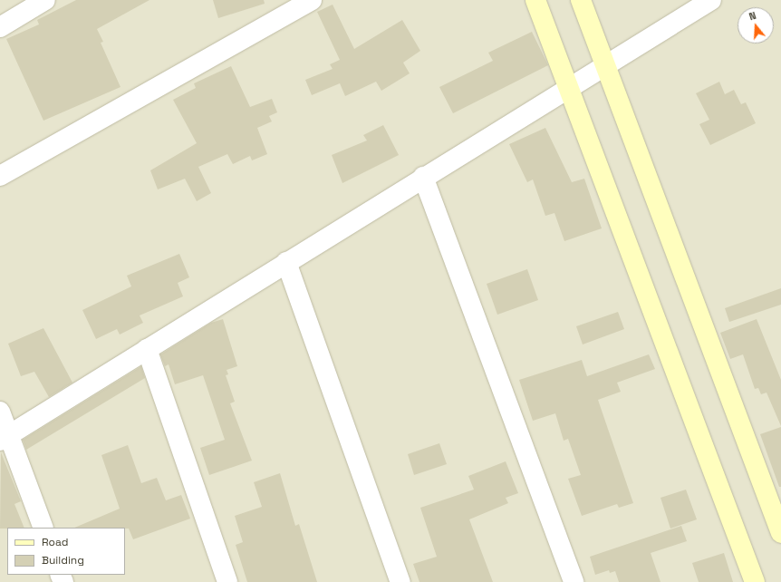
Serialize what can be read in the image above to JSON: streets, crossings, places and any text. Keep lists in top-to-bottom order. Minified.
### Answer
{"legend":["Road","Building"],"north":"top"}
